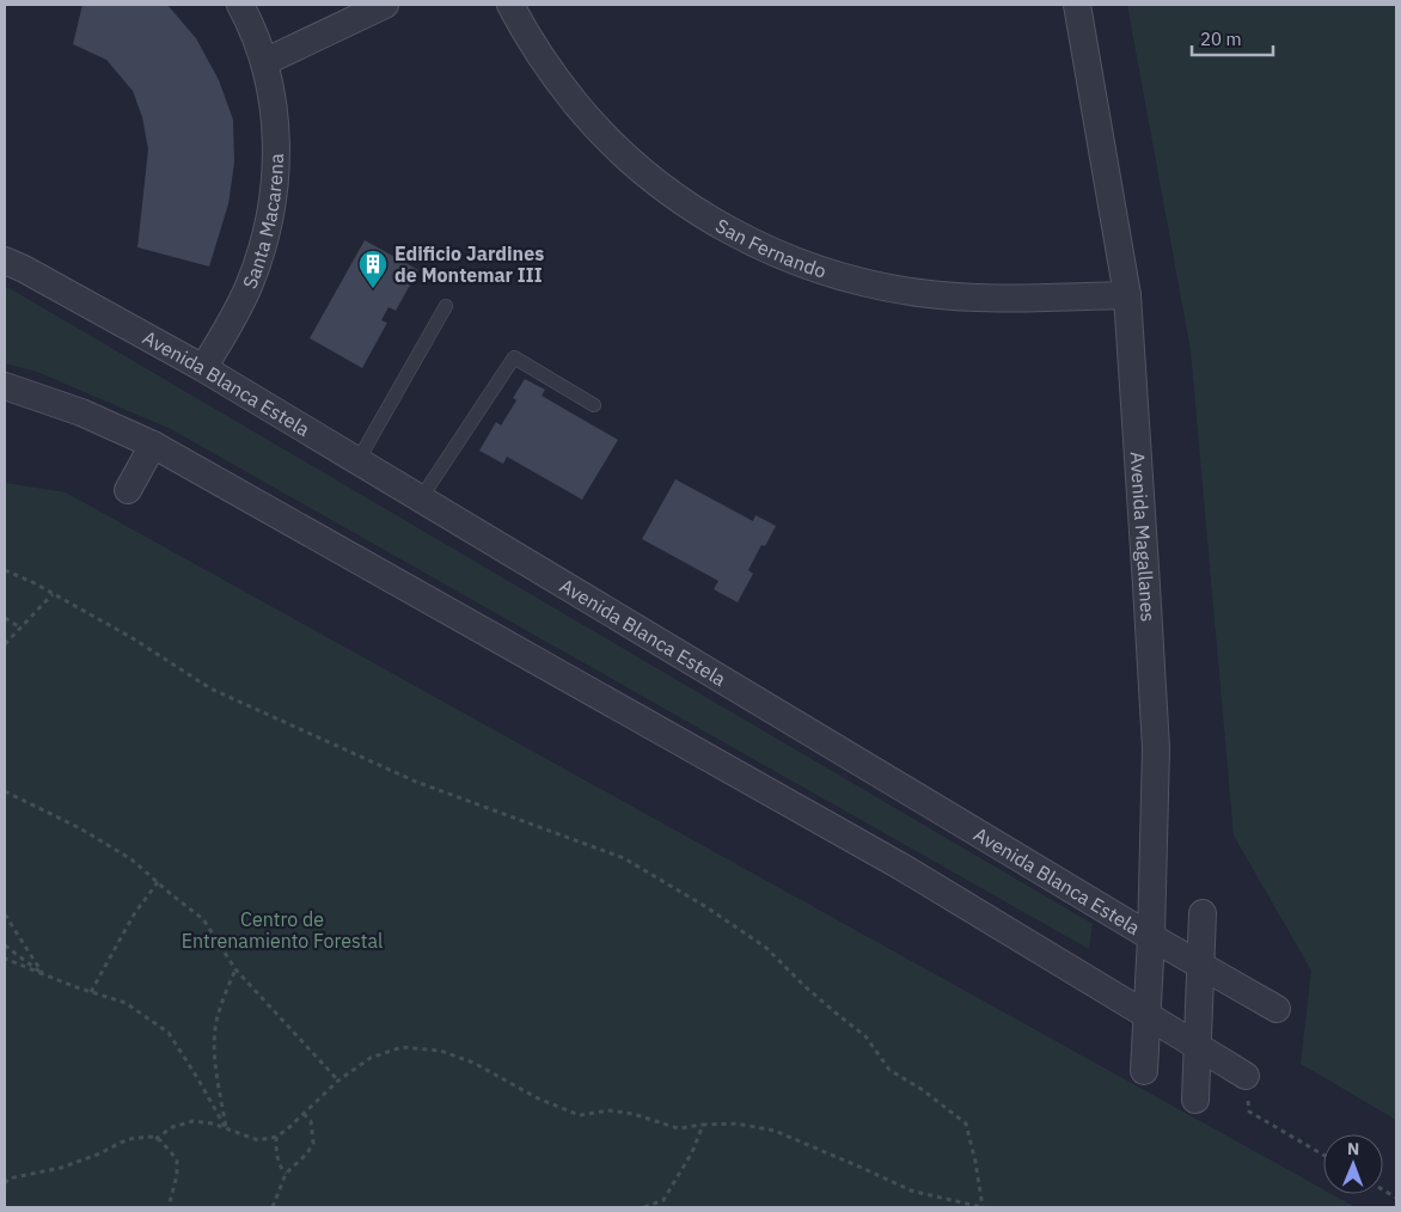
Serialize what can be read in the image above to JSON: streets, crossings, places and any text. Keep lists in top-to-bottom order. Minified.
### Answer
{"streets":{"street":["Santa Macarena","San Fernando","Avenida Blanca Estela","Avenida Magallanes"]},"crossings":[["Santa Macarena","Avenida Blanca Estela"],["San Fernando","Avenida Magallanes"],["Avenida Blanca Estela","Avenida Magallanes"]],"parks":["Centro de Entrenamiento Forestal"],"places":{"building":["Edificio Jardines de Montemar III"]},"scale_bar":"20 m","north":"top"}
